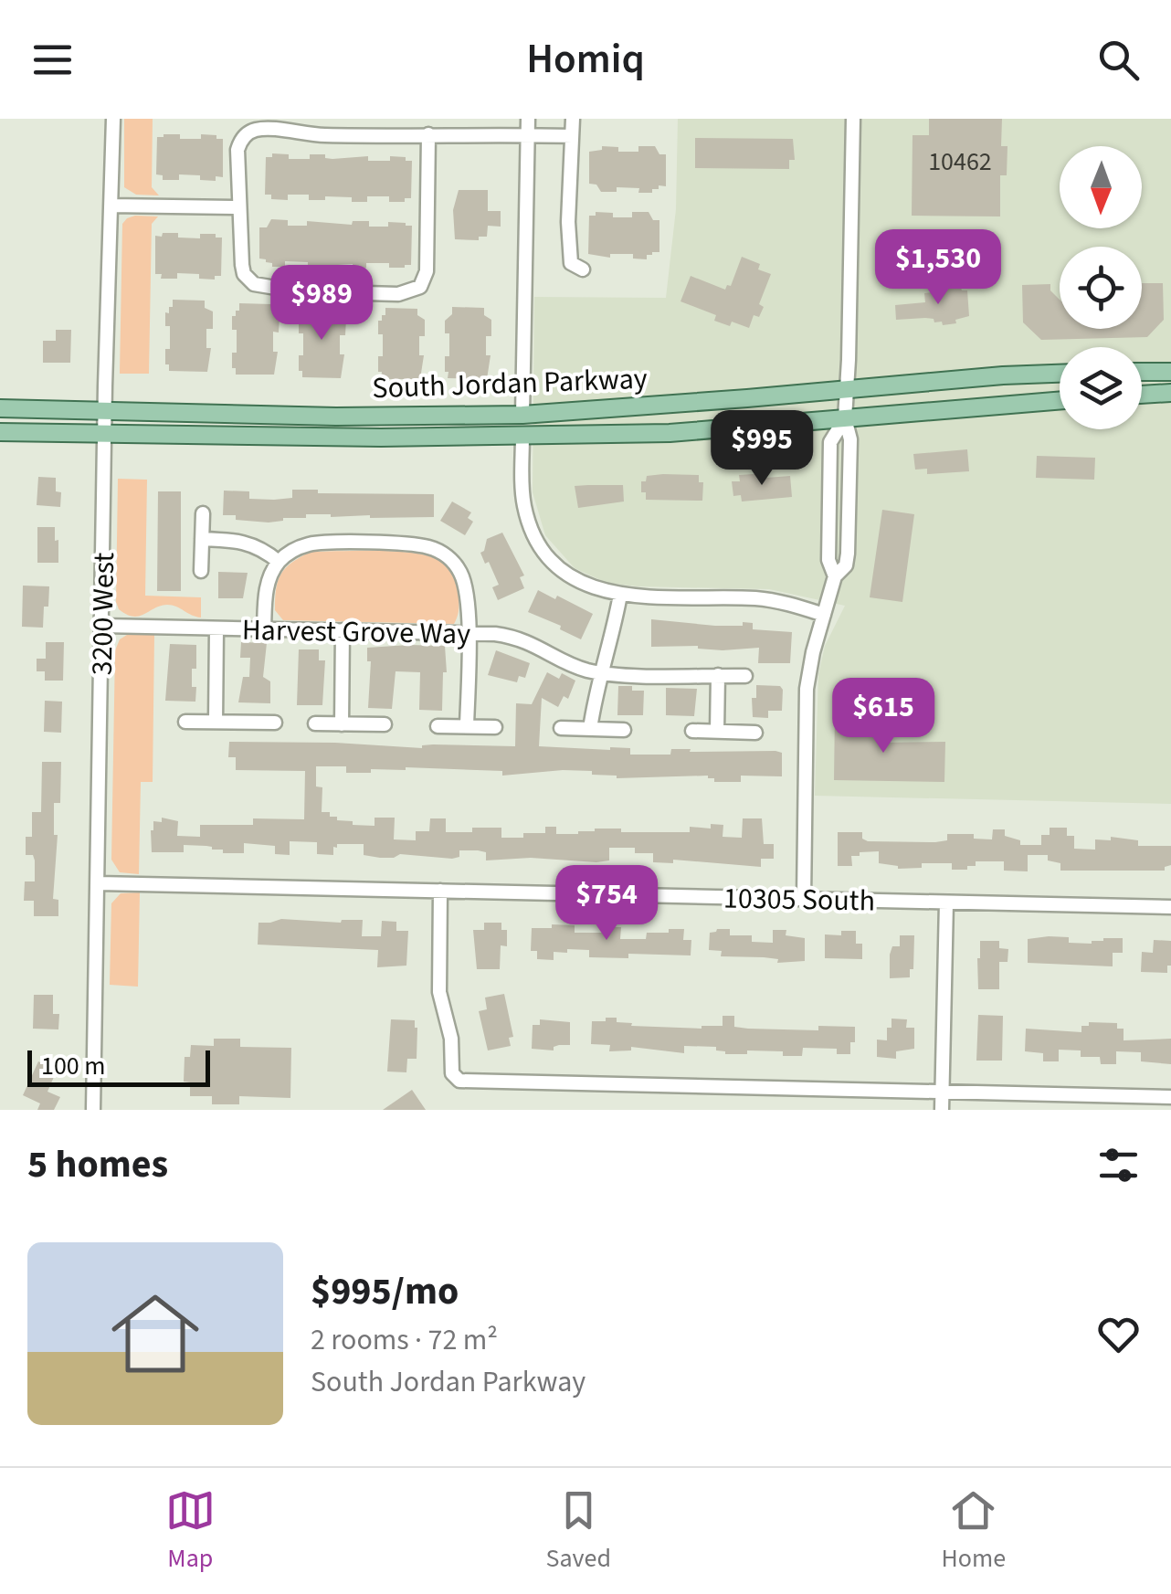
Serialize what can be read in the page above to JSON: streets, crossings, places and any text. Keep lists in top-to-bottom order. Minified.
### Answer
{"streets":{"main road":["South Jordan Parkway"],"street":["3200 West","Harvest Grove Way","10305 South"]},"crossings":[["South Jordan Parkway","3200 West"],["3200 West","Harvest Grove Way"],["3200 West","10305 South"]],"house_numbers":["10462"],"scale_bar":"100 m","north":"bottom","page":{"header":"Homiq","price":["$1,530","$989","$995","$615","$754"],"scale":"100 m","heading":"5 homes","list":[{"name":"$995/mo","note":"2 rooms · 72 m² · South Jordan Parkway"}],"tabs":["Map","Saved","Home"]}}
